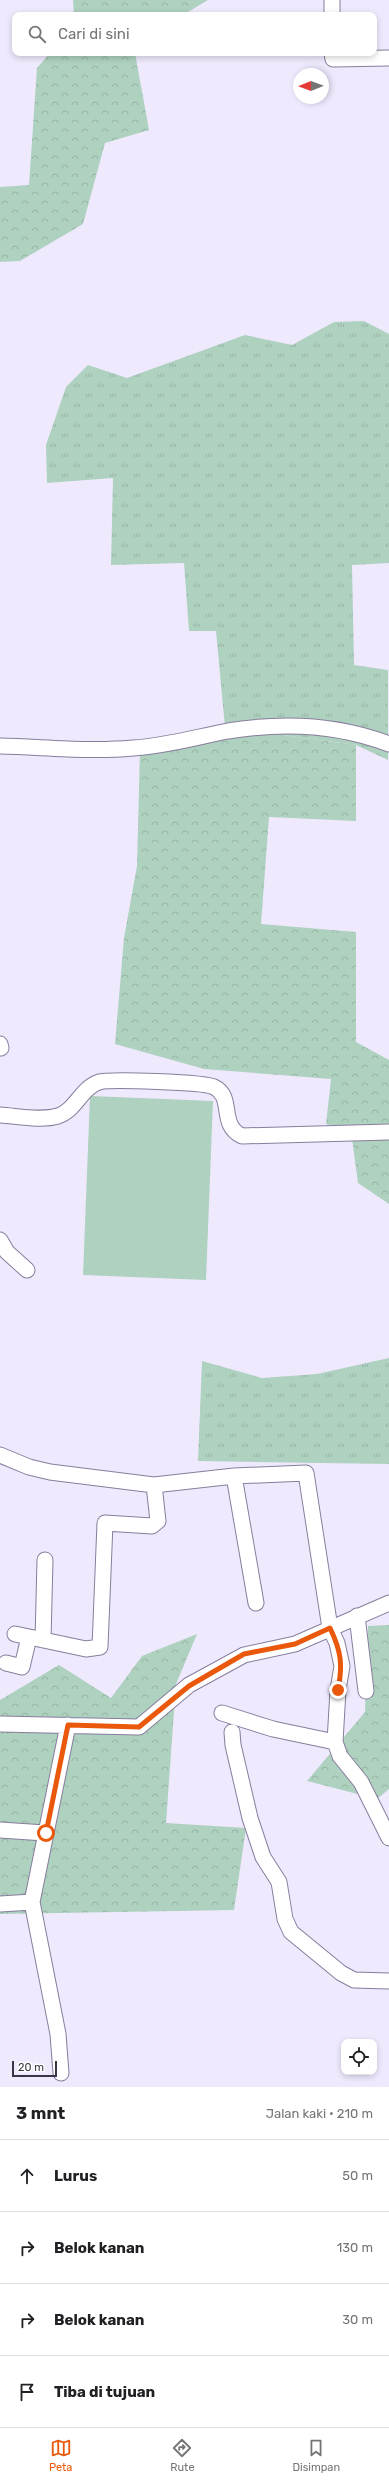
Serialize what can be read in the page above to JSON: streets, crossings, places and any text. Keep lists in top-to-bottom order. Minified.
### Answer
{"scale_bar":"20 m","north":"left","page":{"search":"Cari di sini","scale":"20 m","heading":["3 mnt","Jalan kaki · 210 m"],"list":[["Lurus","50 m"],["Belok kanan","130 m"],["Belok kanan","30 m"],"Tiba di tujuan"],"nav":["Peta","Rute","Disimpan"]}}
